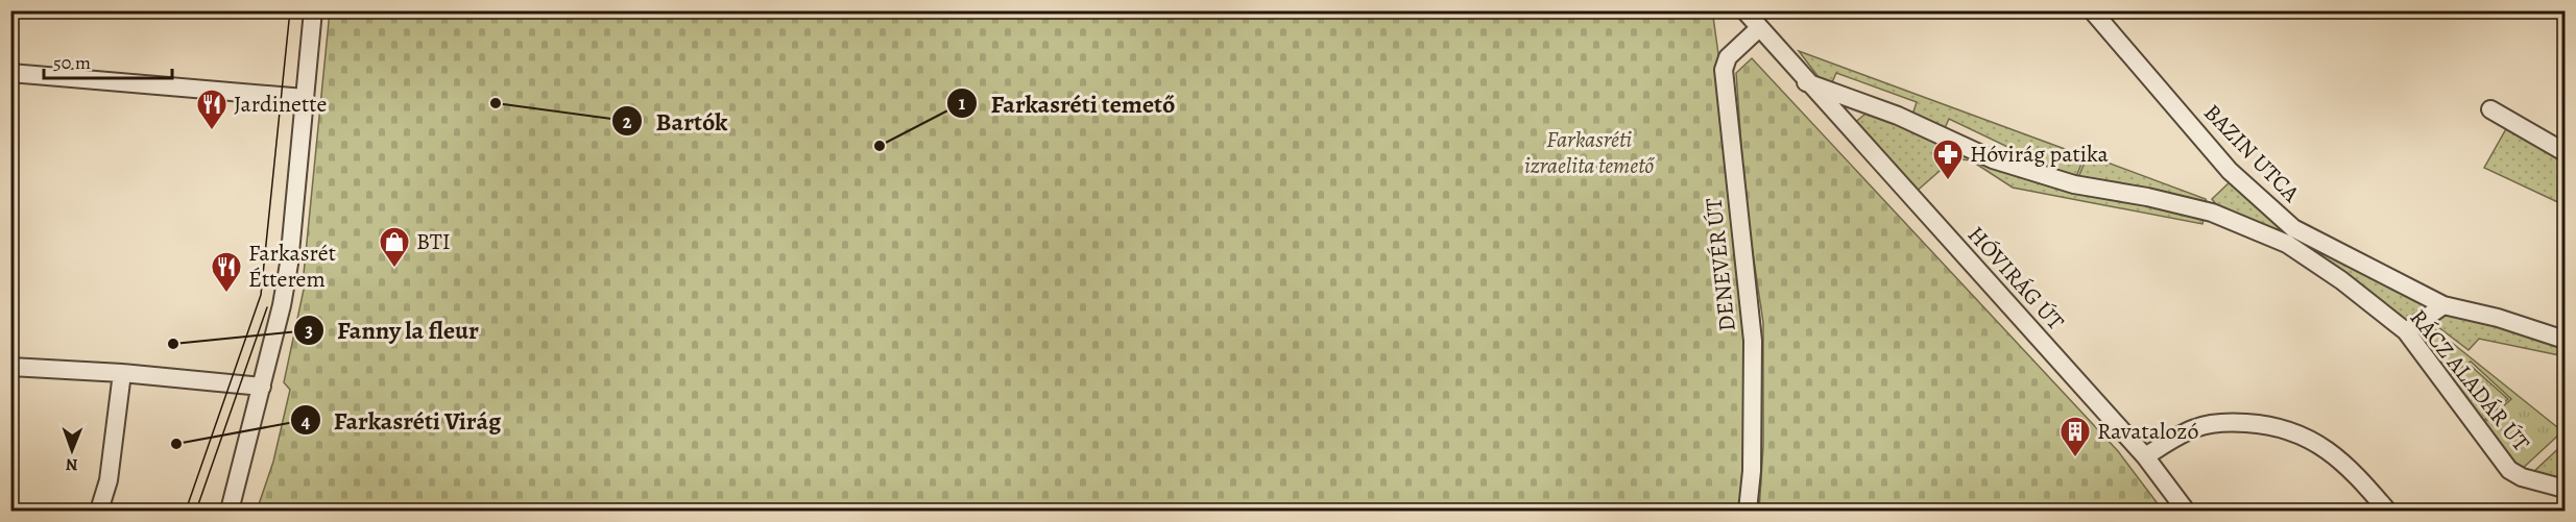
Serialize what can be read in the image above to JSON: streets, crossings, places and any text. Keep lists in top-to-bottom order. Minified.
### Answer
{"streets":{"street":["BAZIN UTCA","DENEVÉR ÚT","HÓVIRÁG ÚT","RÁCZ ALADÁR ÚT"]},"crossings":[["DENEVÉR ÚT","RÁCZ ALADÁR ÚT"],["HÓVIRÁG ÚT","RÁCZ ALADÁR ÚT"]],"parks":["Farkasréti izraelita temető"],"places":{"other":["Bartók","Farkasréti temető","Fanny la fleur","Farkasréti Virág"],"restaurant":["Jardinette","Farkasrét Étterem"],"pharmacy":["Hóvirág patika"],"shop":["BTI"],"building":["Ravatalozó"]},"scale_bar":"50 m","north":"bottom"}
